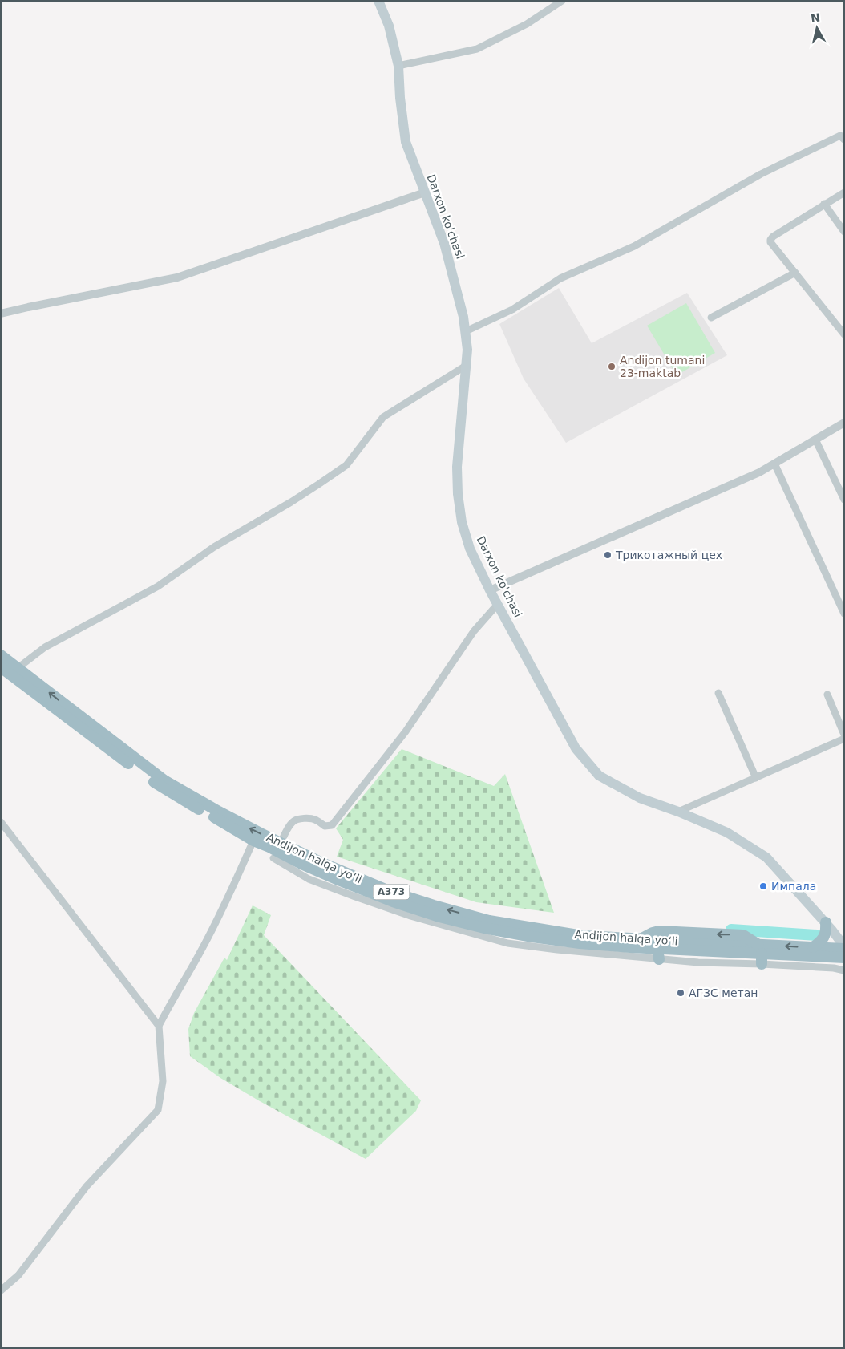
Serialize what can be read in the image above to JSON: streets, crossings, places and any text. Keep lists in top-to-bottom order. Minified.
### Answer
{"streets":{"highway":["Andijon halqa yo‘li","A373"],"main road":["Darxon ko'chasi"]},"crossings":[["Darxon ko'chasi","Andijon halqa yo‘li"]],"places":["Andijon tumani 23-maktab","Трикотажный цех","Импала","АГЗС метан"],"north":"top"}
